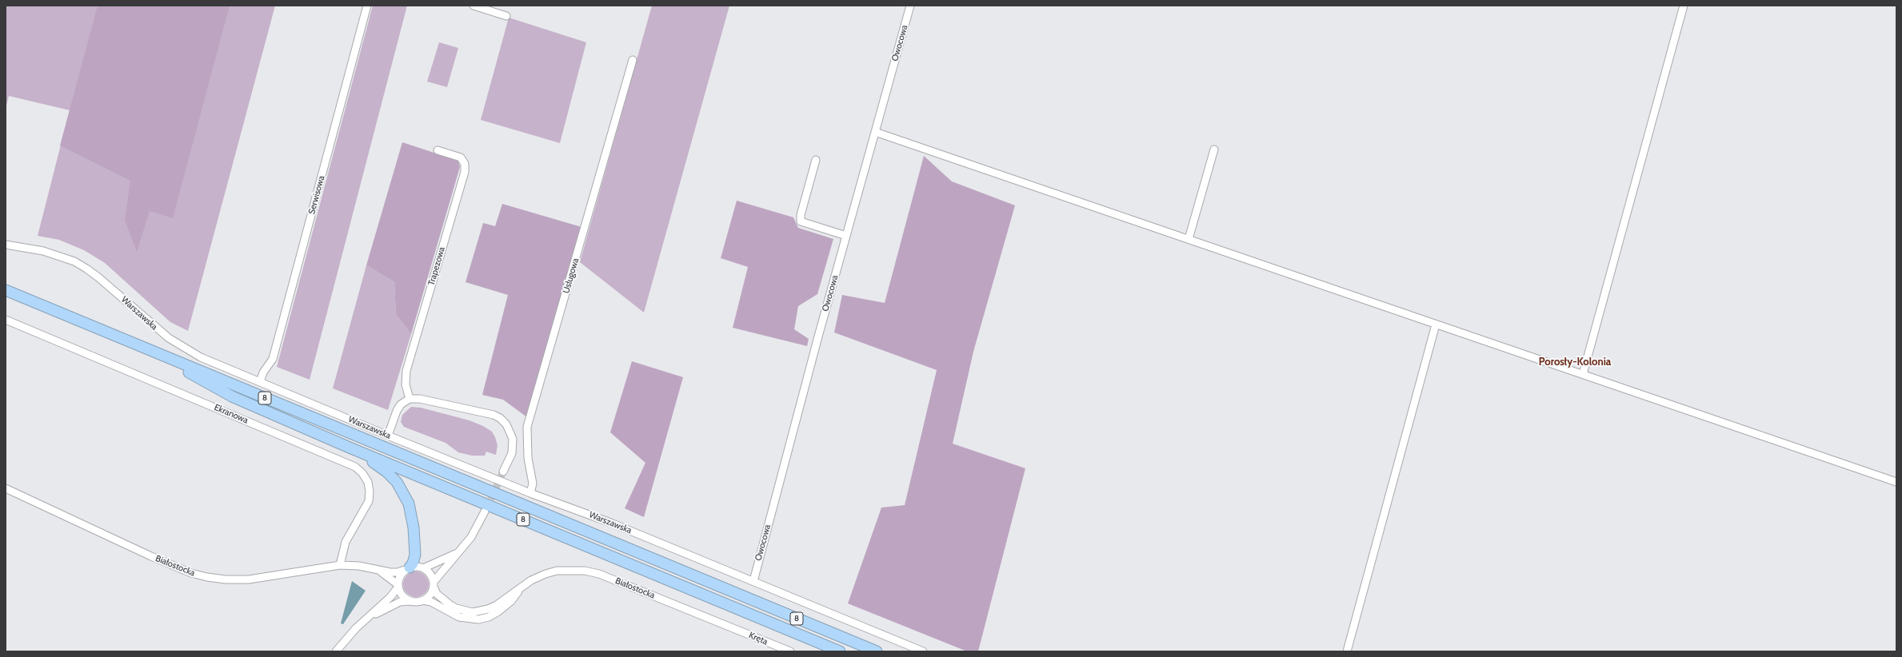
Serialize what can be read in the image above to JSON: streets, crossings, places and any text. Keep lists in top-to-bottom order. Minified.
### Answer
{"streets":{"highway":["8"],"street":["Owocowa","Serwisowa","Trapezowa","Usługowa","Warszawska","Ekranowa","Białostocka","Kręta"]},"crossings":[["Owocowa","Warszawska"],["Serwisowa","Warszawska"],["Usługowa","Warszawska"],["Ekranowa","Białostocka"],["Białostocka","Kręta"]],"districts":["Porosły-Kolonia"]}
